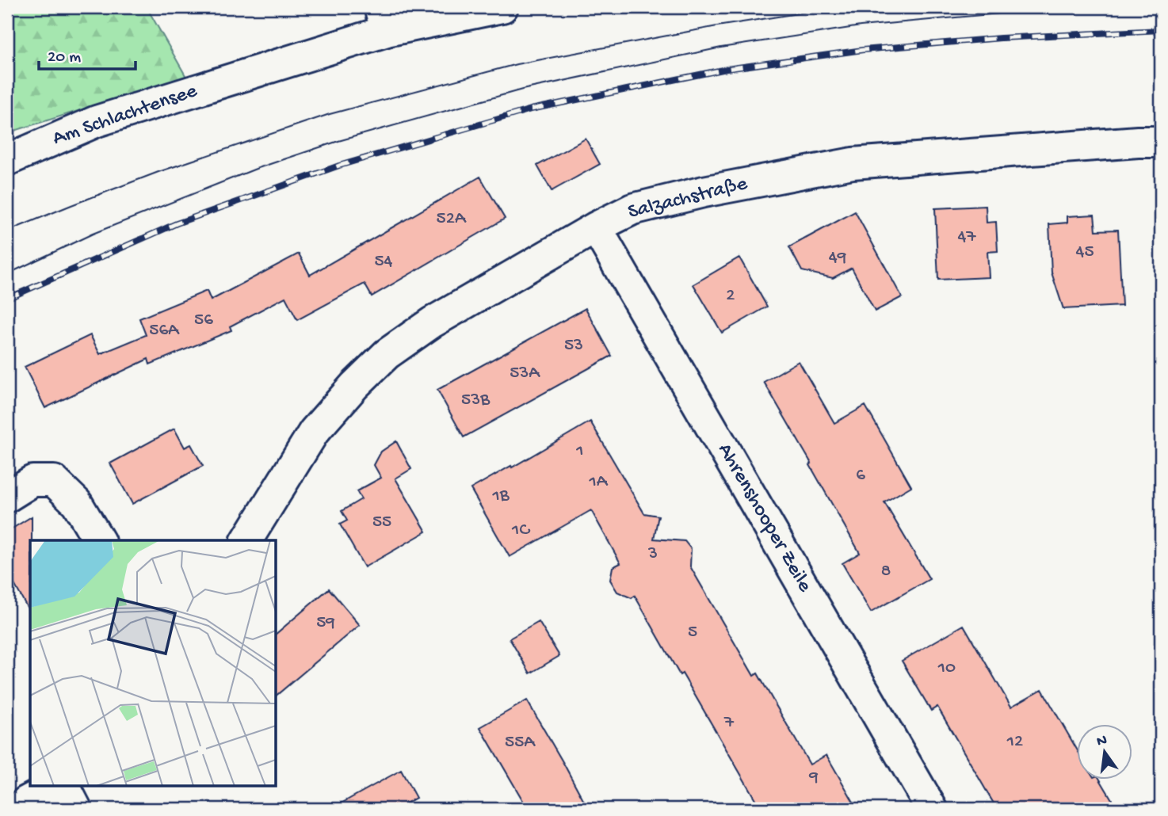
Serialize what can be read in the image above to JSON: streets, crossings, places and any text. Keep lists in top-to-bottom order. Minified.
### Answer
{"streets":{"street":["Am Schlachtensee","Salzachstraße","Ahrenshooper Zeile"]},"crossings":[["Salzachstraße","Ahrenshooper Zeile"]],"house_numbers":["52A","47","45","49","54","2","56","56A","53","53A","53B","1","6","1A","1B","55","1C","3","8","59","5","10","7","12","55A","9"],"scale_bar":"20 m","north":"top"}
